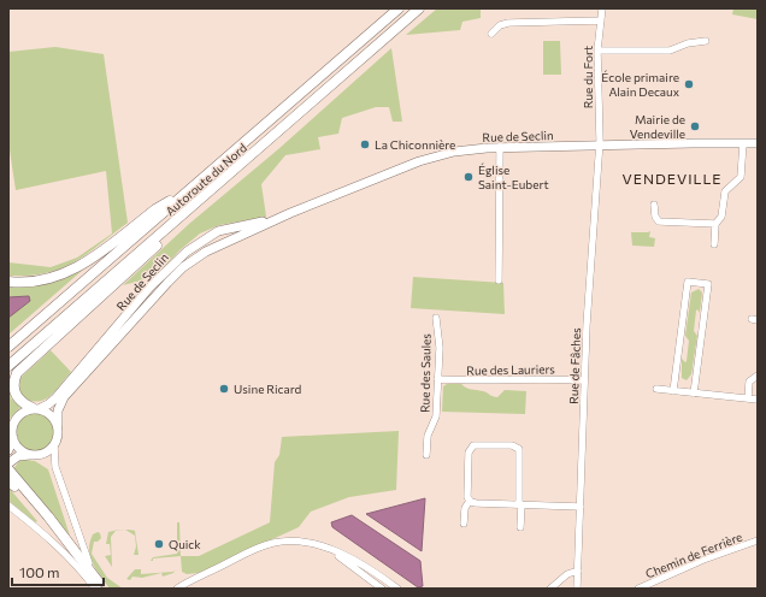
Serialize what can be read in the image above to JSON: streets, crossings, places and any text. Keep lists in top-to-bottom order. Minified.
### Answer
{"streets":{"highway":["Autoroute du Nord"],"main road":["Rue de Seclin"],"street":["Rue du Fort","Rue de Fâches","Rue des Lauriers","Rue des Saules","Chemin de Ferrière"]},"crossings":[["Rue du Fort","Rue de Seclin"],["Rue du Fort","Rue de Fâches"],["Rue de Seclin","Rue de Fâches"],["Rue de Fâches","Rue des Lauriers"],["Rue des Lauriers","Rue des Saules"]],"districts":["VENDEVILLE"],"places":["École primaire Alain Decaux","Mairie de Vendeville","La Chiconnière","Église Saint-Eubert","Usine Ricard","Quick"],"scale_bar":"100 m"}
